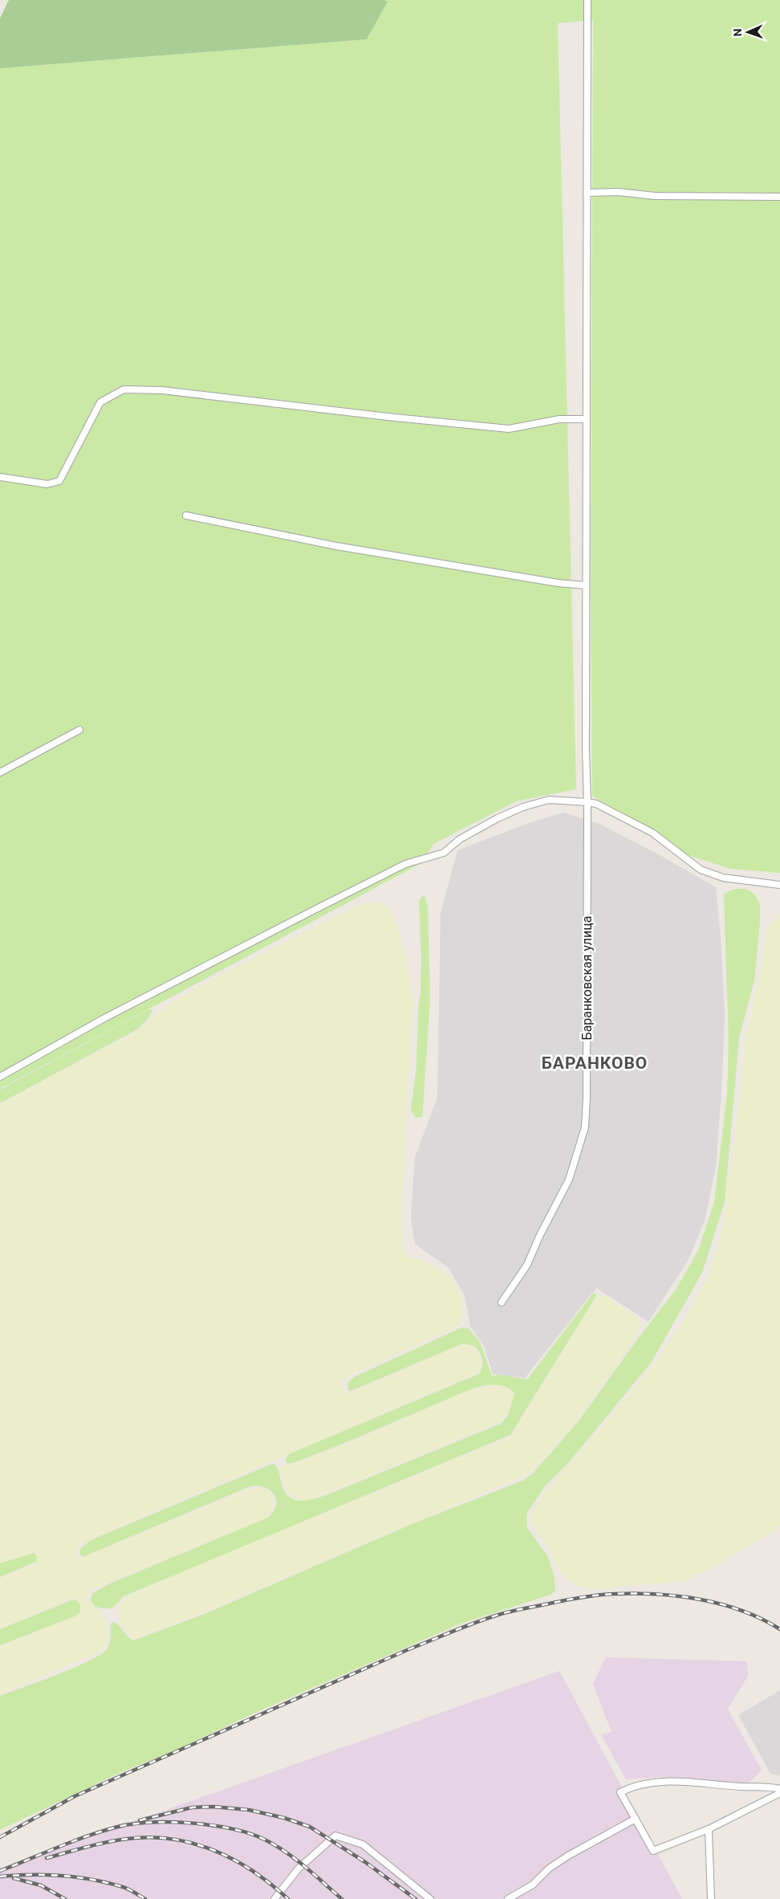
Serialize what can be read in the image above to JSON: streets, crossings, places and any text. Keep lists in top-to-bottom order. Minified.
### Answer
{"streets":{"street":["Баранковская улица"]},"districts":["БАРАНКОВО"],"north":"left"}
